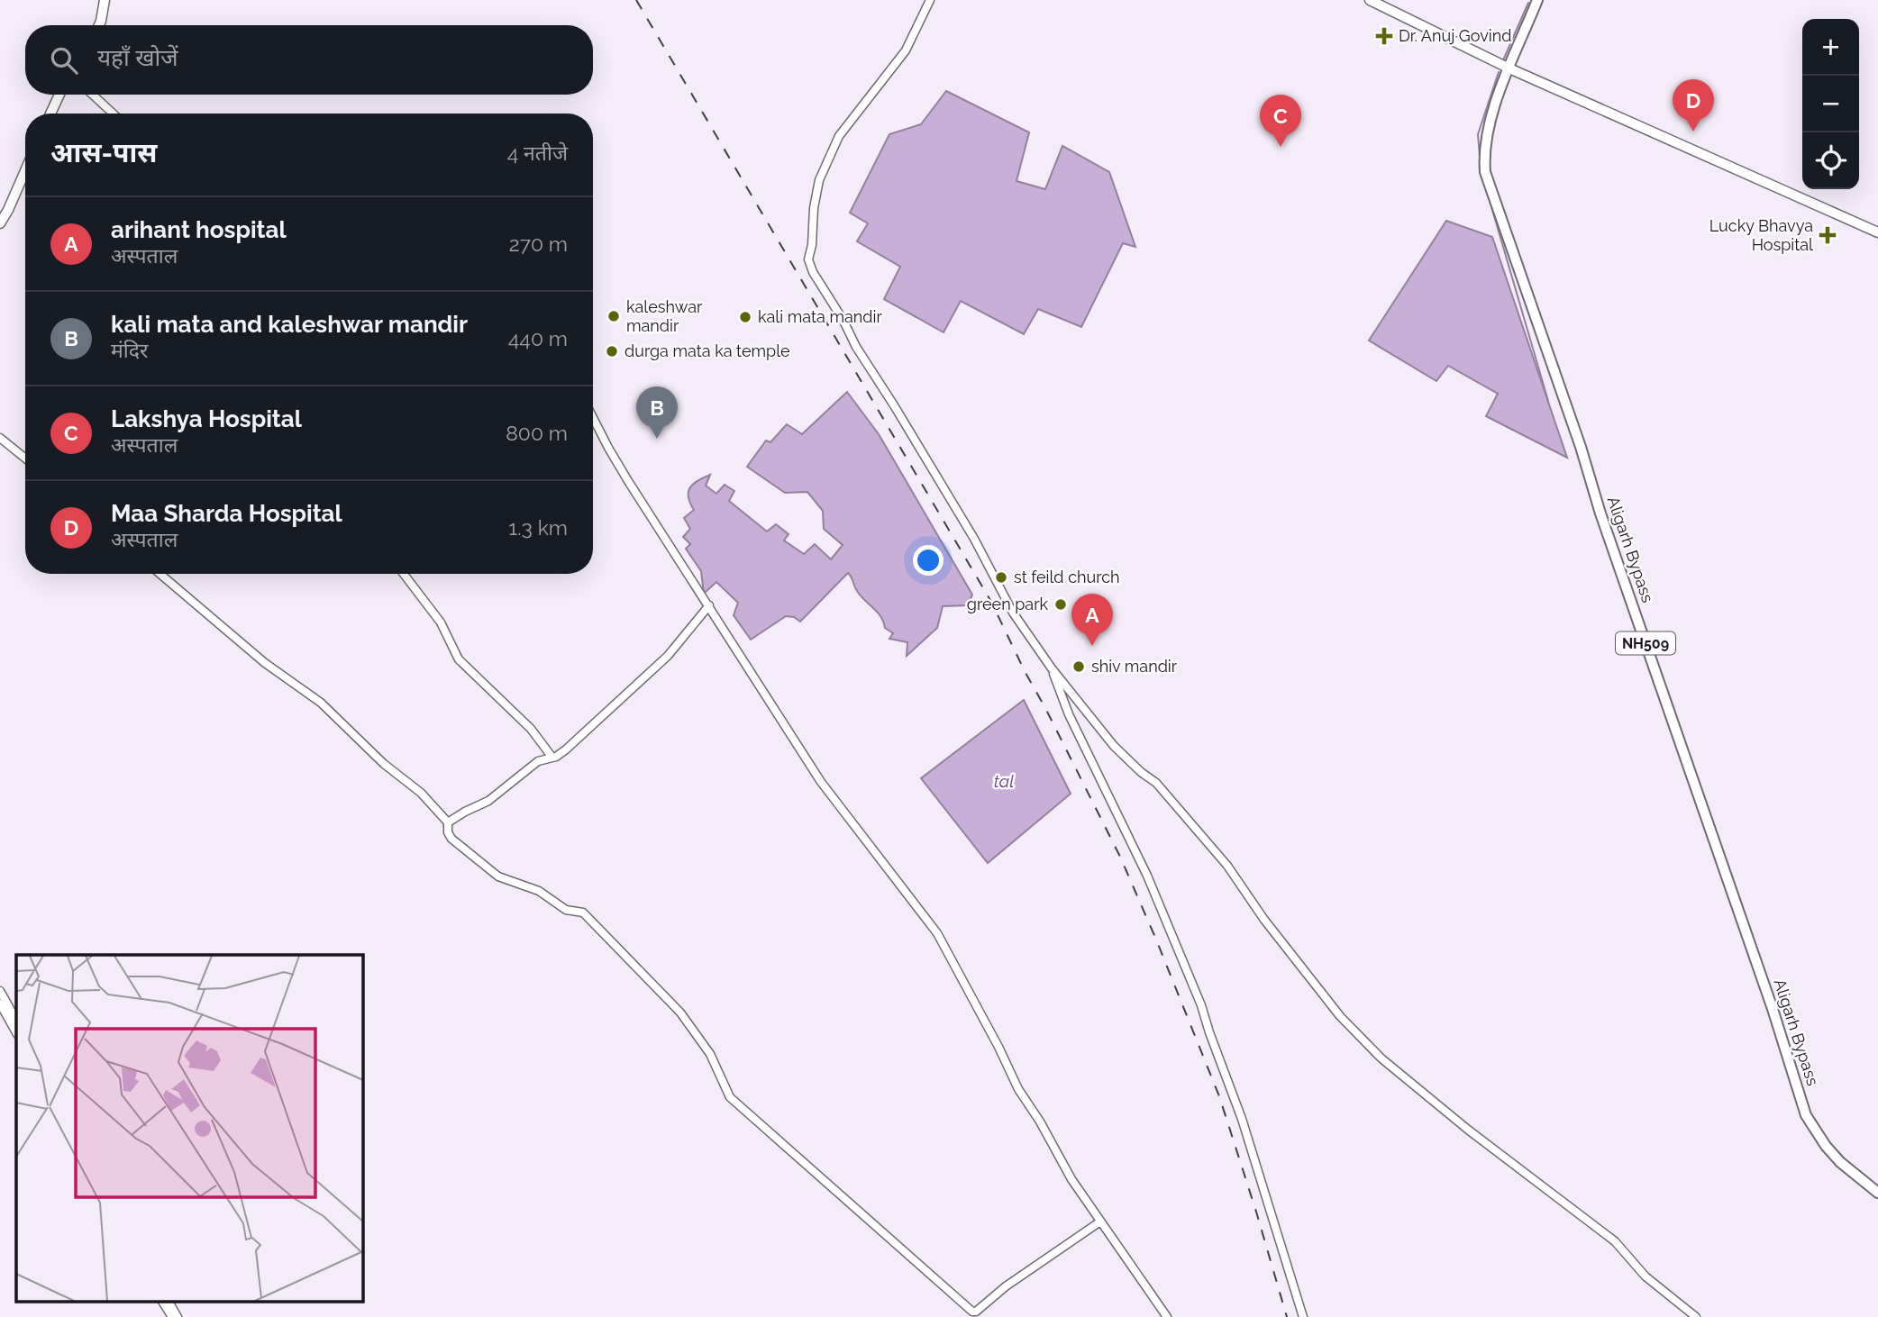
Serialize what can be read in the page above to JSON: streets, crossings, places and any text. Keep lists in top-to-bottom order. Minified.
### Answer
{"streets":{"highway":["Aligarh Bypass","NH509"]},"water":["tal"],"places":{"health":["Dr. Anuj Govind","Lucky Bhavya Hospital"],"other":["kaleshwar mandir","kali mata mandir","durga mata ka temple","st feild church","green park","shiv mandir"]},"page":{"map_buttons":["+","−"],"search":"यहाँ खोजें","pins":["D","C","B","A"],"heading":["आस-पास","4 नतीजे"],"list":[{"mark":"A","name":"arihant hospital","note":"अस्पताल","value":"270 m"},{"mark":"B","name":"kali mata and kaleshwar mandir","note":"मंदिर","value":"440 m"},{"mark":"C","name":"Lakshya Hospital","note":"अस्पताल","value":"800 m"},{"mark":"D","name":"Maa Sharda Hospital","note":"अस्पताल","value":"1.3 km"}]}}
